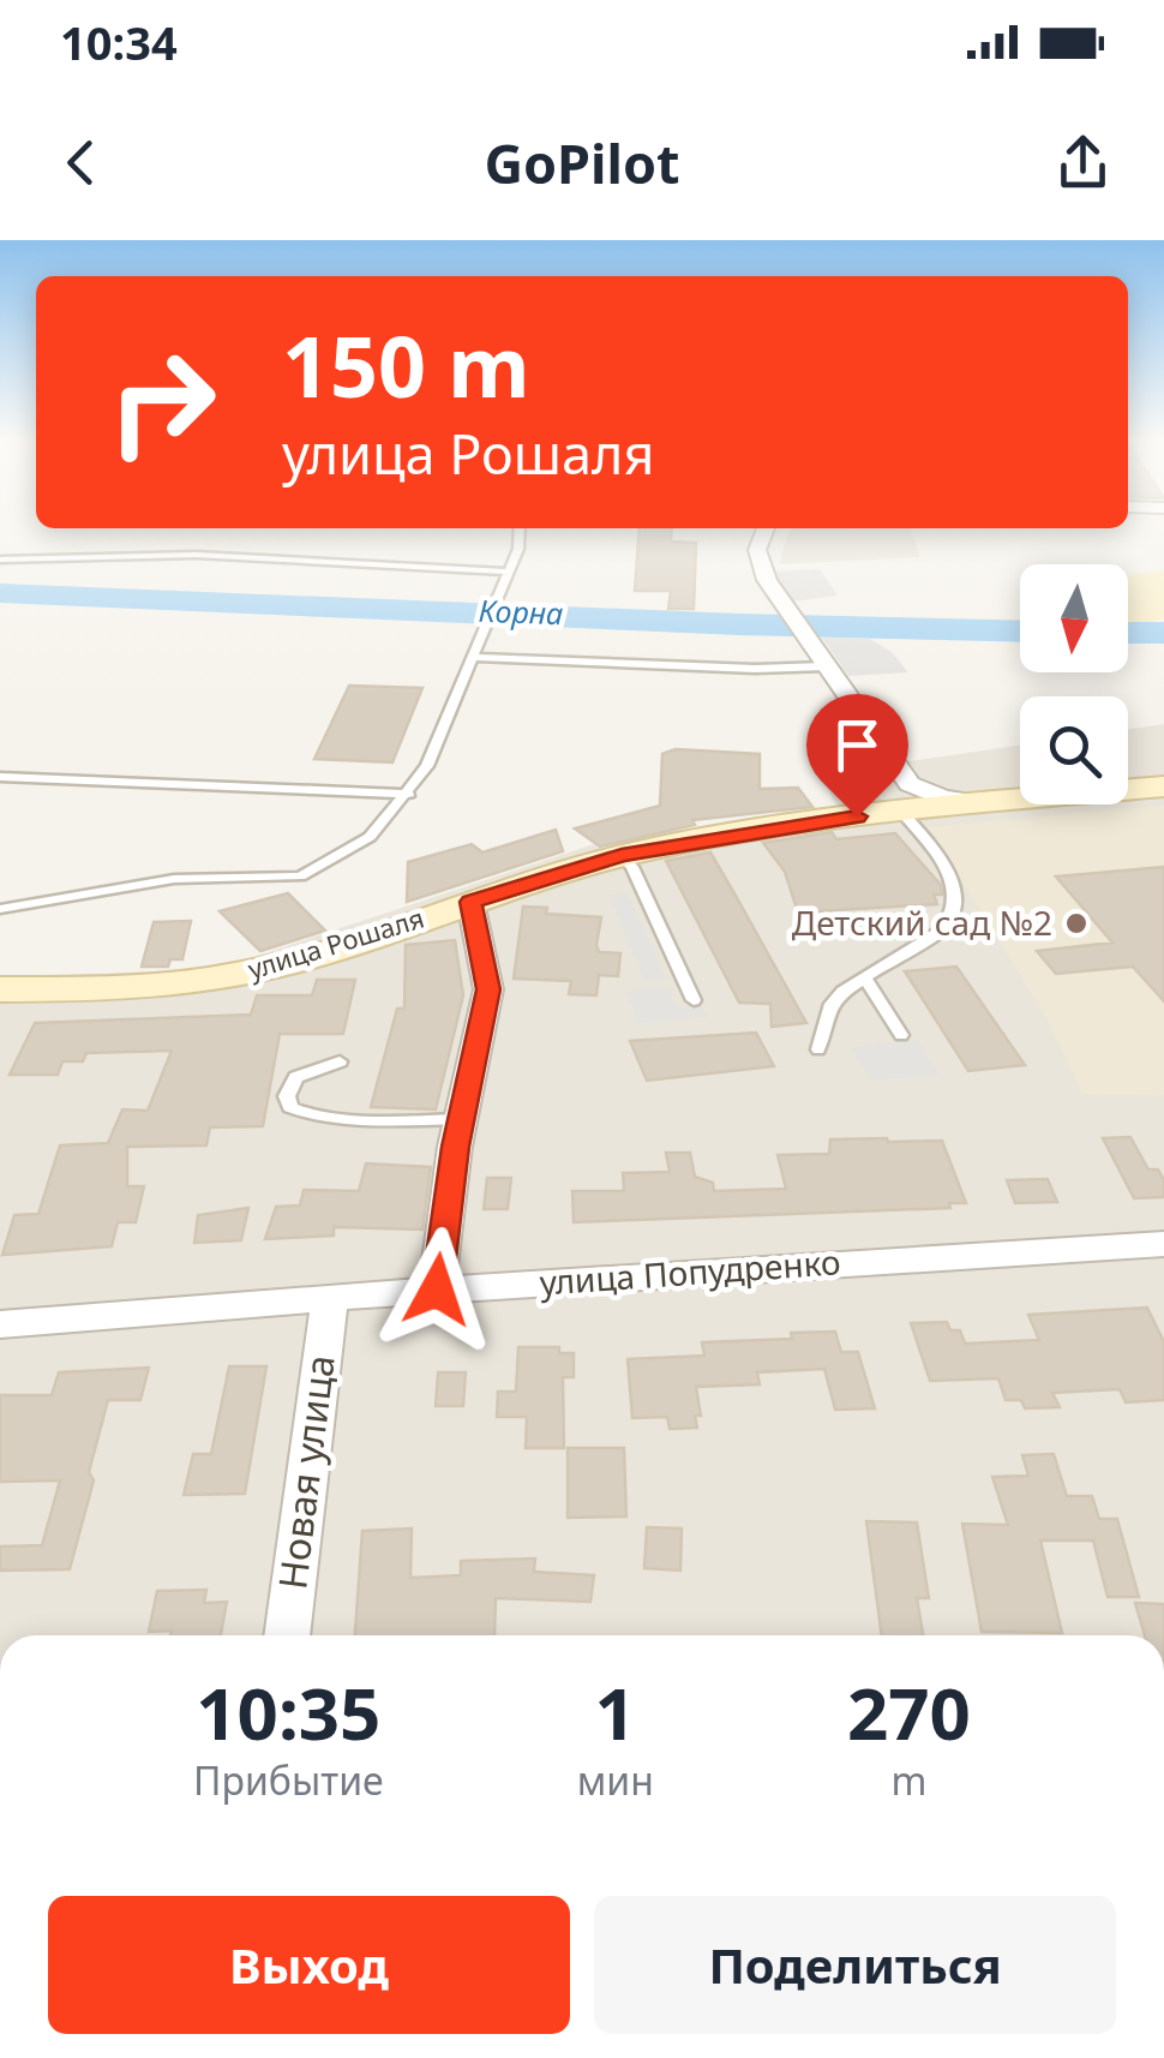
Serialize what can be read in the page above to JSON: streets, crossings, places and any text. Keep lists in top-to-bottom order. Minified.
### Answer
{"streets":{"main road":["улица Рошаля"],"street":["улица Попудренко","Новая улица"]},"crossings":[["улица Попудренко","Новая улица"]],"water":["Корна"],"places":["Детский сад №2"],"north":"bottom","page":{"status":"10:34","header":"GoPilot","turn":["150 m","улица Рошаля"],"eta":["10:35","Прибытие","1","мин","270","m"],"buttons":["Выход","Поделиться"]}}
